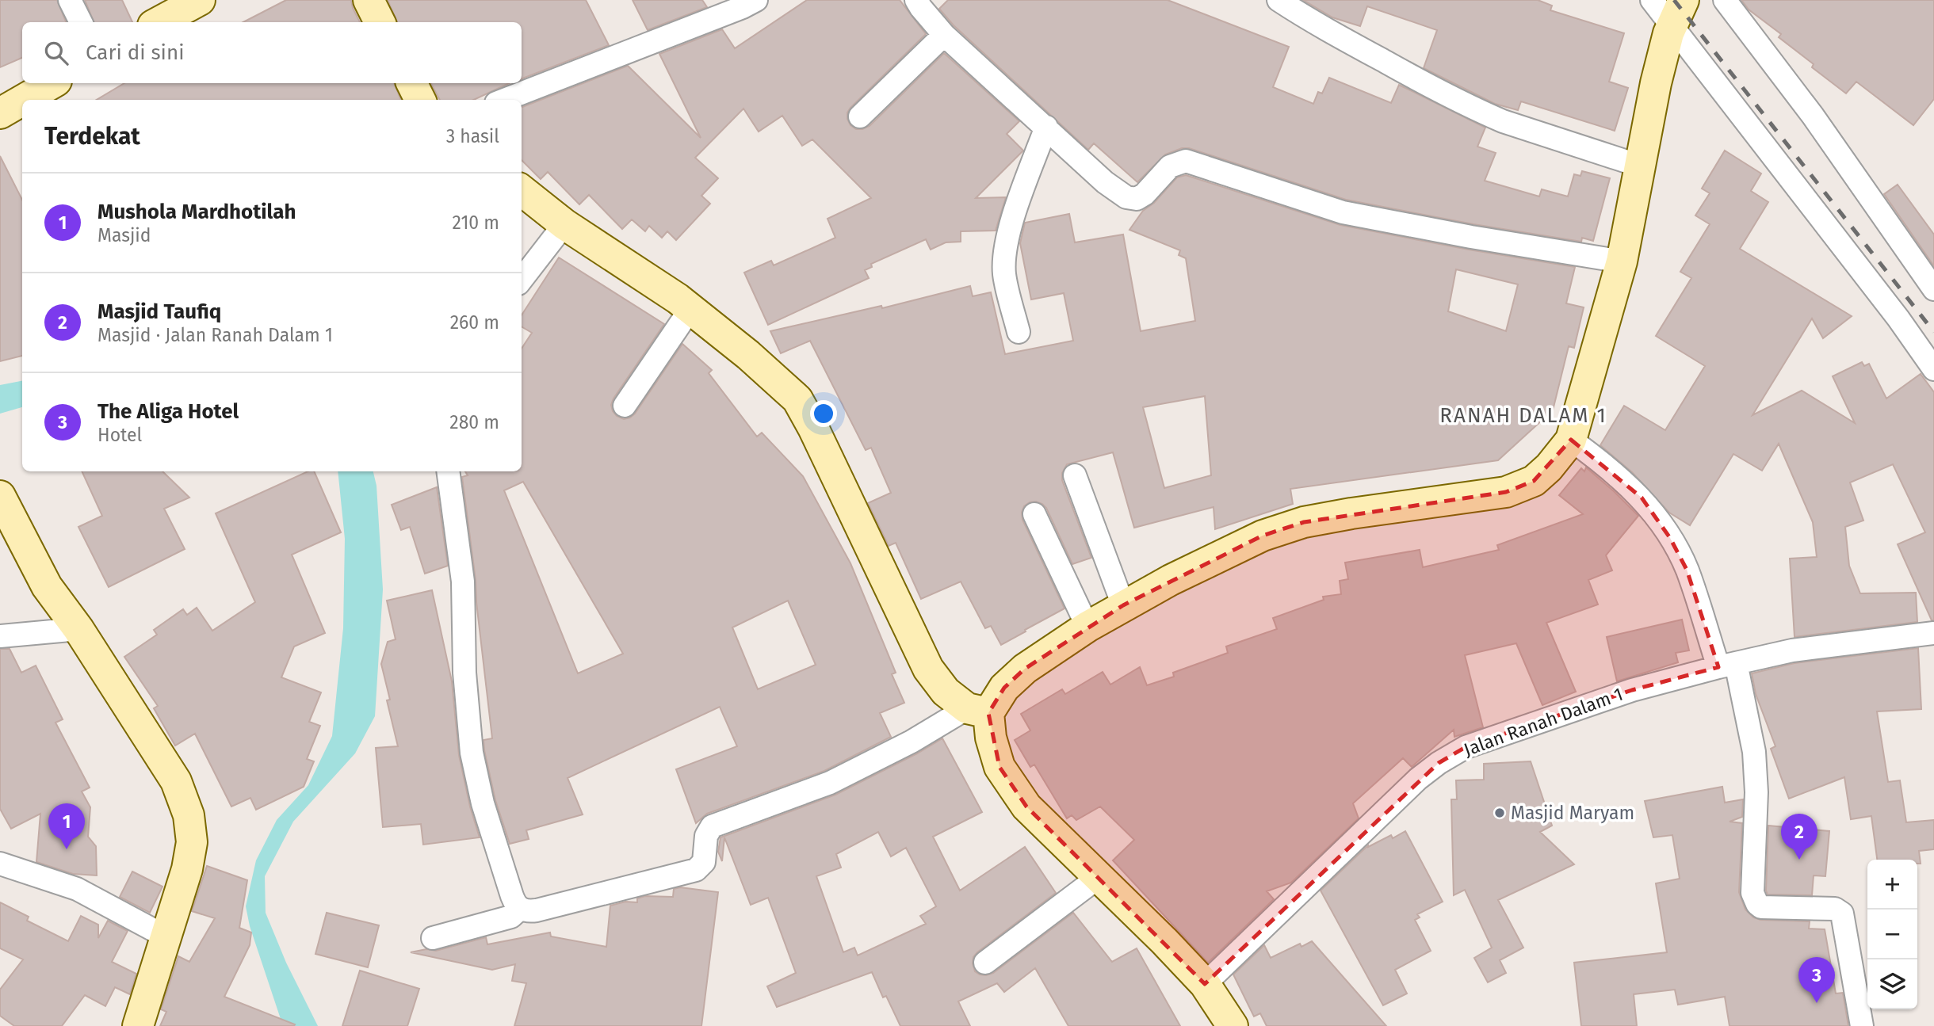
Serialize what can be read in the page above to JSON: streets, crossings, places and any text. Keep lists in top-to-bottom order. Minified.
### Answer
{"streets":{"street":["Jalan Ranah Dalam 1"]},"districts":["RANAH DALAM 1"],"places":["Masjid Maryam"],"page":{"search":"Cari di sini","heading":["Terdekat","3 hasil"],"list":[{"mark":"1","name":"Mushola Mardhotilah","note":"Masjid","value":"210 m"},{"mark":"2","name":"Masjid Taufiq","note":"Masjid · Jalan Ranah Dalam 1","value":"260 m"},{"mark":"3","name":"The Aliga Hotel","note":"Hotel","value":"280 m"}],"pins":["1","2","3"],"map_buttons":["+","−"]}}
